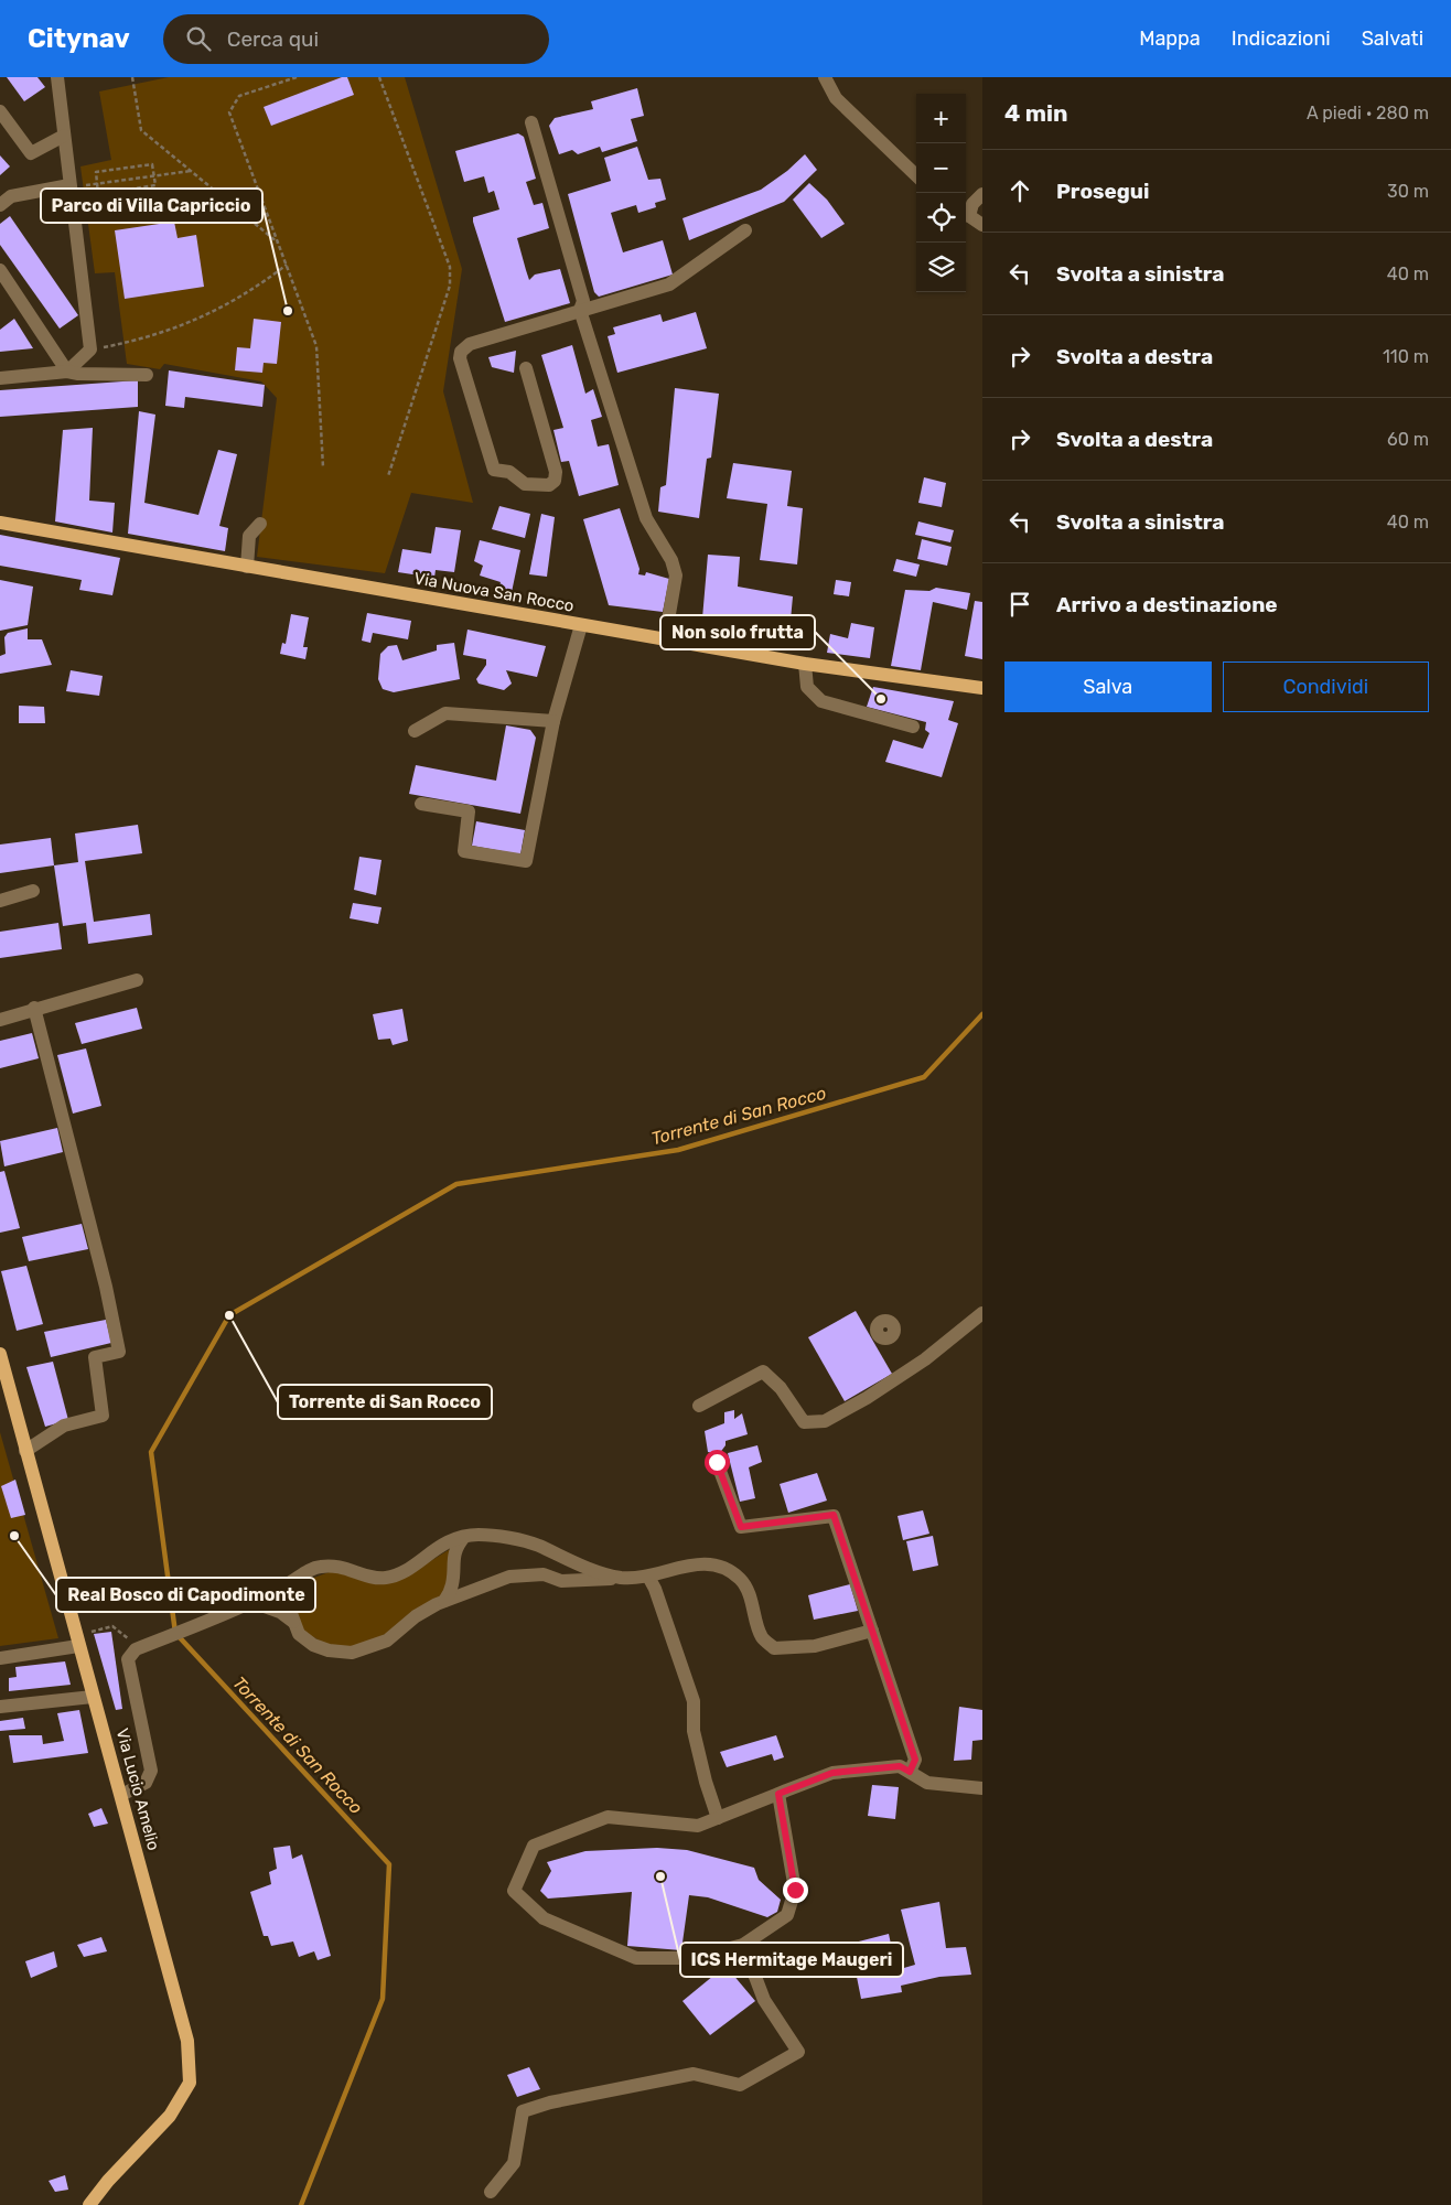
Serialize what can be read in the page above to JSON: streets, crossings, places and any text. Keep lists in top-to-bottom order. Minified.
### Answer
{"streets":{"main road":["Via Nuova San Rocco","Via Lucio Amelio"]},"water":["Torrente di San Rocco"],"places":["Parco di Villa Capriccio","Non solo frutta","Torrente di San Rocco","Real Bosco di Capodimonte","ICS Hermitage Maugeri"],"page":{"header":"Citynav","search":"Cerca qui","nav":["Mappa","Indicazioni","Salvati"],"heading":["4 min","A piedi · 280 m"],"map_buttons":["+","−"],"list":[["Prosegui","30 m"],["Svolta a sinistra","40 m"],["Svolta a destra","110 m"],["Svolta a destra","60 m"],["Svolta a sinistra","40 m"],"Arrivo a destinazione"],"buttons":["Salva","Condividi"]}}
